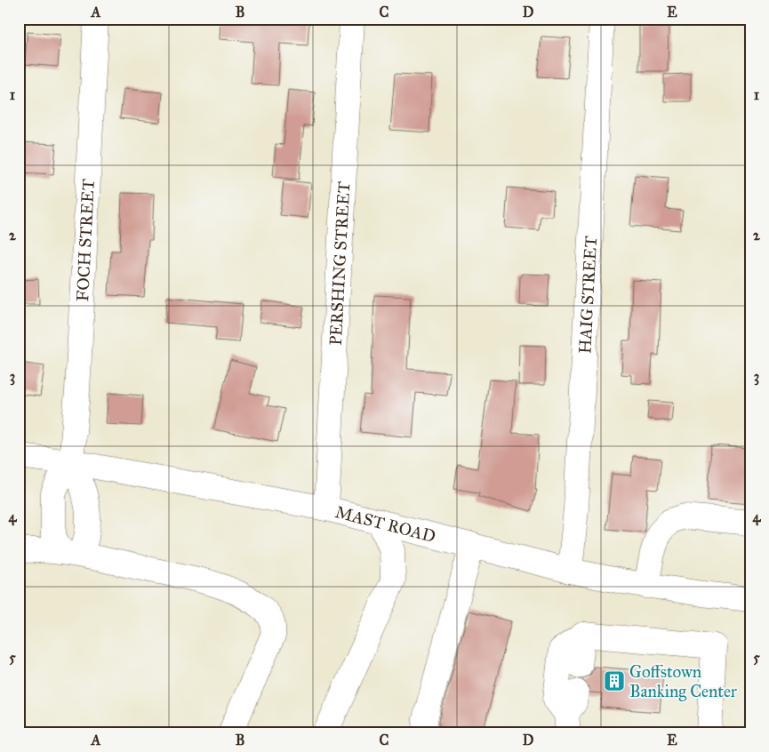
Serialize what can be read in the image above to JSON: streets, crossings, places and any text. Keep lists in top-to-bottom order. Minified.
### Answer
{"streets":{"street":["FOCH STREET","PERSHING STREET","HAIG STREET","MAST ROAD"]},"crossings":[["FOCH STREET","MAST ROAD"],["PERSHING STREET","MAST ROAD"],["HAIG STREET","MAST ROAD"]],"places":{"building":["Goffstown Banking Center"]},"grid":{"columns":["A","B","C","D","E"],"rows":["1","2","3","4","5"]}}
